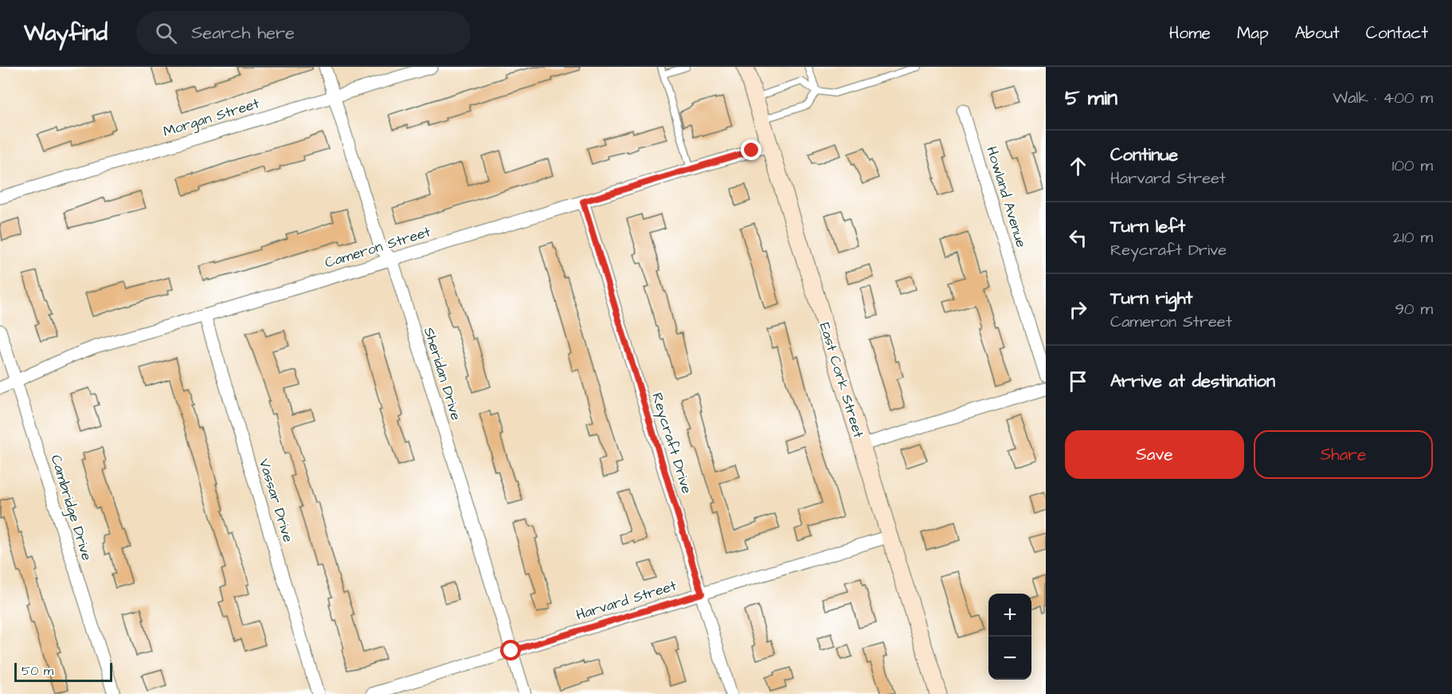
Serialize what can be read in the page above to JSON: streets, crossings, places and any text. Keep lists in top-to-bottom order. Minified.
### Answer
{"streets":{"street":["Morgan Street","Howland Avenue","Cameron Street","Sheridan Drive","East Cork Street","Reycraft Drive","Vassar Drive","Cambridge Drive","Harvard Street"]},"crossings":[["Morgan Street","Sheridan Drive"],["Cameron Street","Sheridan Drive"],["Cameron Street","East Cork Street"],["Cameron Street","Reycraft Drive"],["Cameron Street","Vassar Drive"],["Cameron Street","Cambridge Drive"],["Sheridan Drive","Harvard Street"],["East Cork Street","Harvard Street"],["Reycraft Drive","Harvard Street"]],"scale_bar":"50 m","page":{"header":"Wayfind","search":"Search here","nav":["Home","Map","About","Contact"],"heading":["5 min","Walk · 400 m"],"list":[["Continue","Harvard Street","100 m"],["Turn left","Reycraft Drive","210 m"],["Turn right","Cameron Street","90 m"],"Arrive at destination"],"buttons":["Save","Share"],"map_buttons":["+","−"],"scale":"50 m"}}
